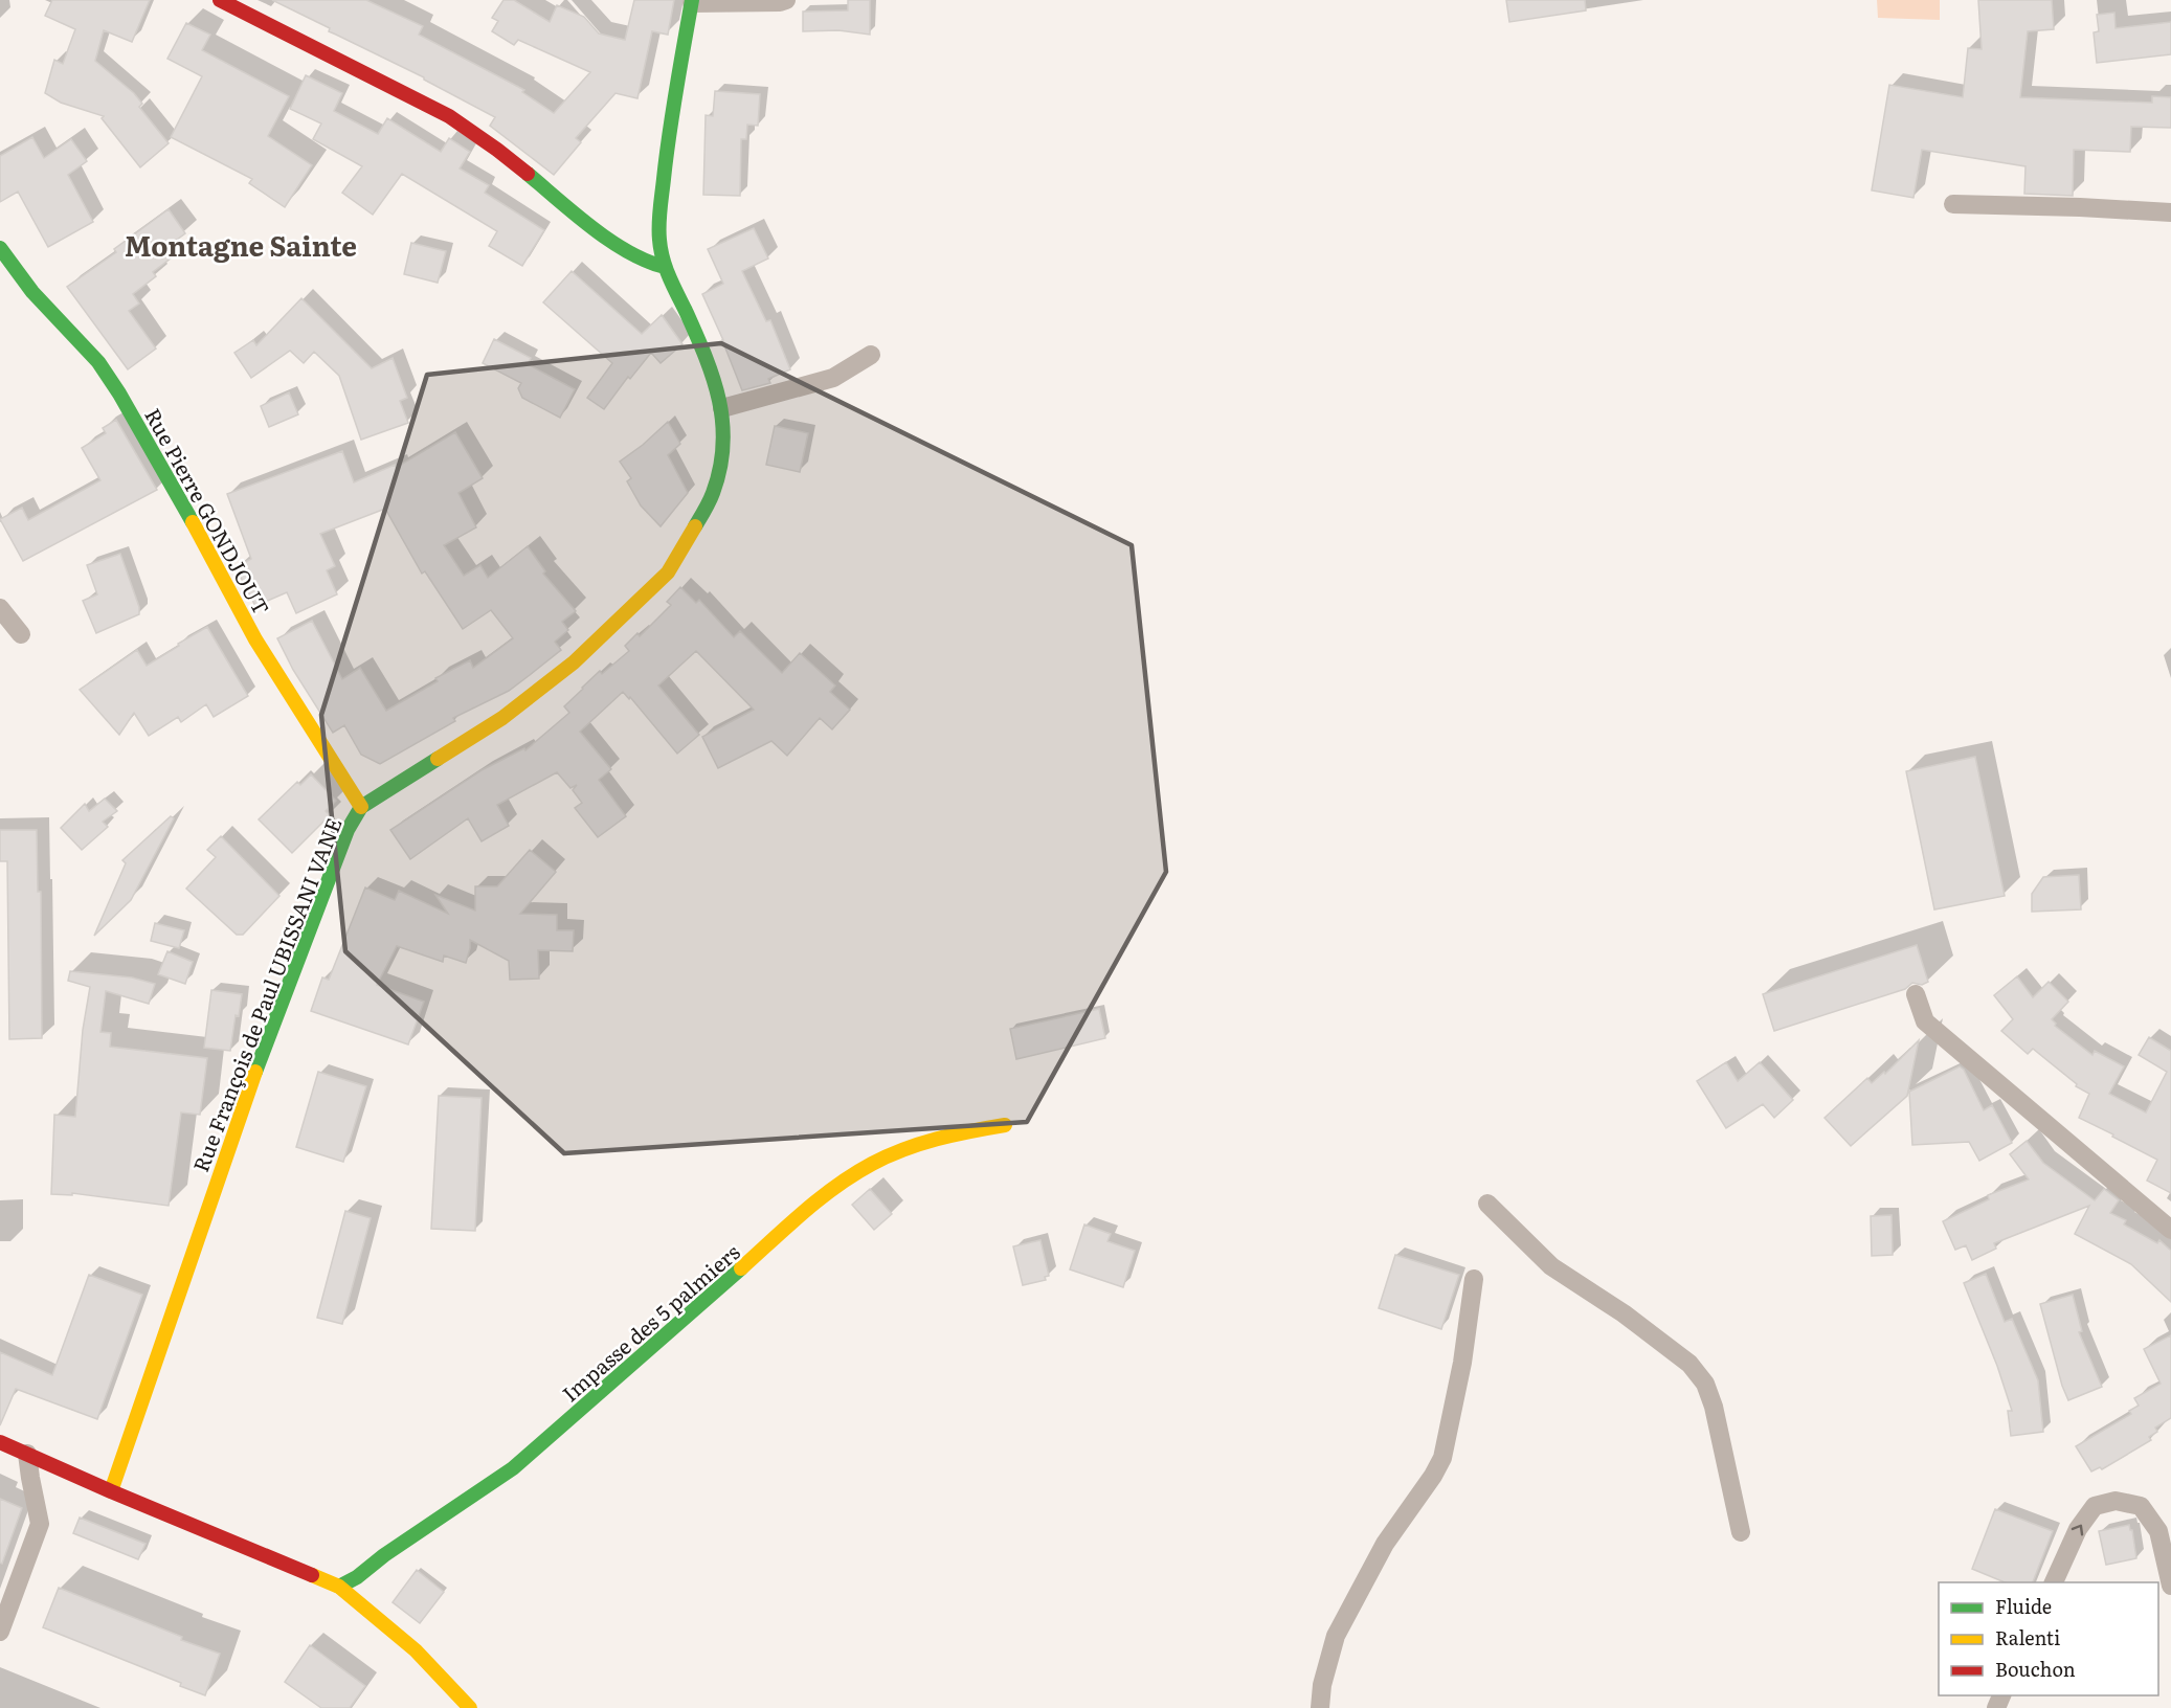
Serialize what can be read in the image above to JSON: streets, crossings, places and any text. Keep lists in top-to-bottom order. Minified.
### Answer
{"streets":{"street":["Rue Pierre GONDJOUT","Rue François de Paul UBISSANI VANE","Impasse des 5 palmiers"]},"crossings":[["Rue Pierre GONDJOUT","Rue François de Paul UBISSANI VANE"]],"districts":["Montagne Sainte"],"legend":["Fluide","Ralenti","Bouchon"]}
